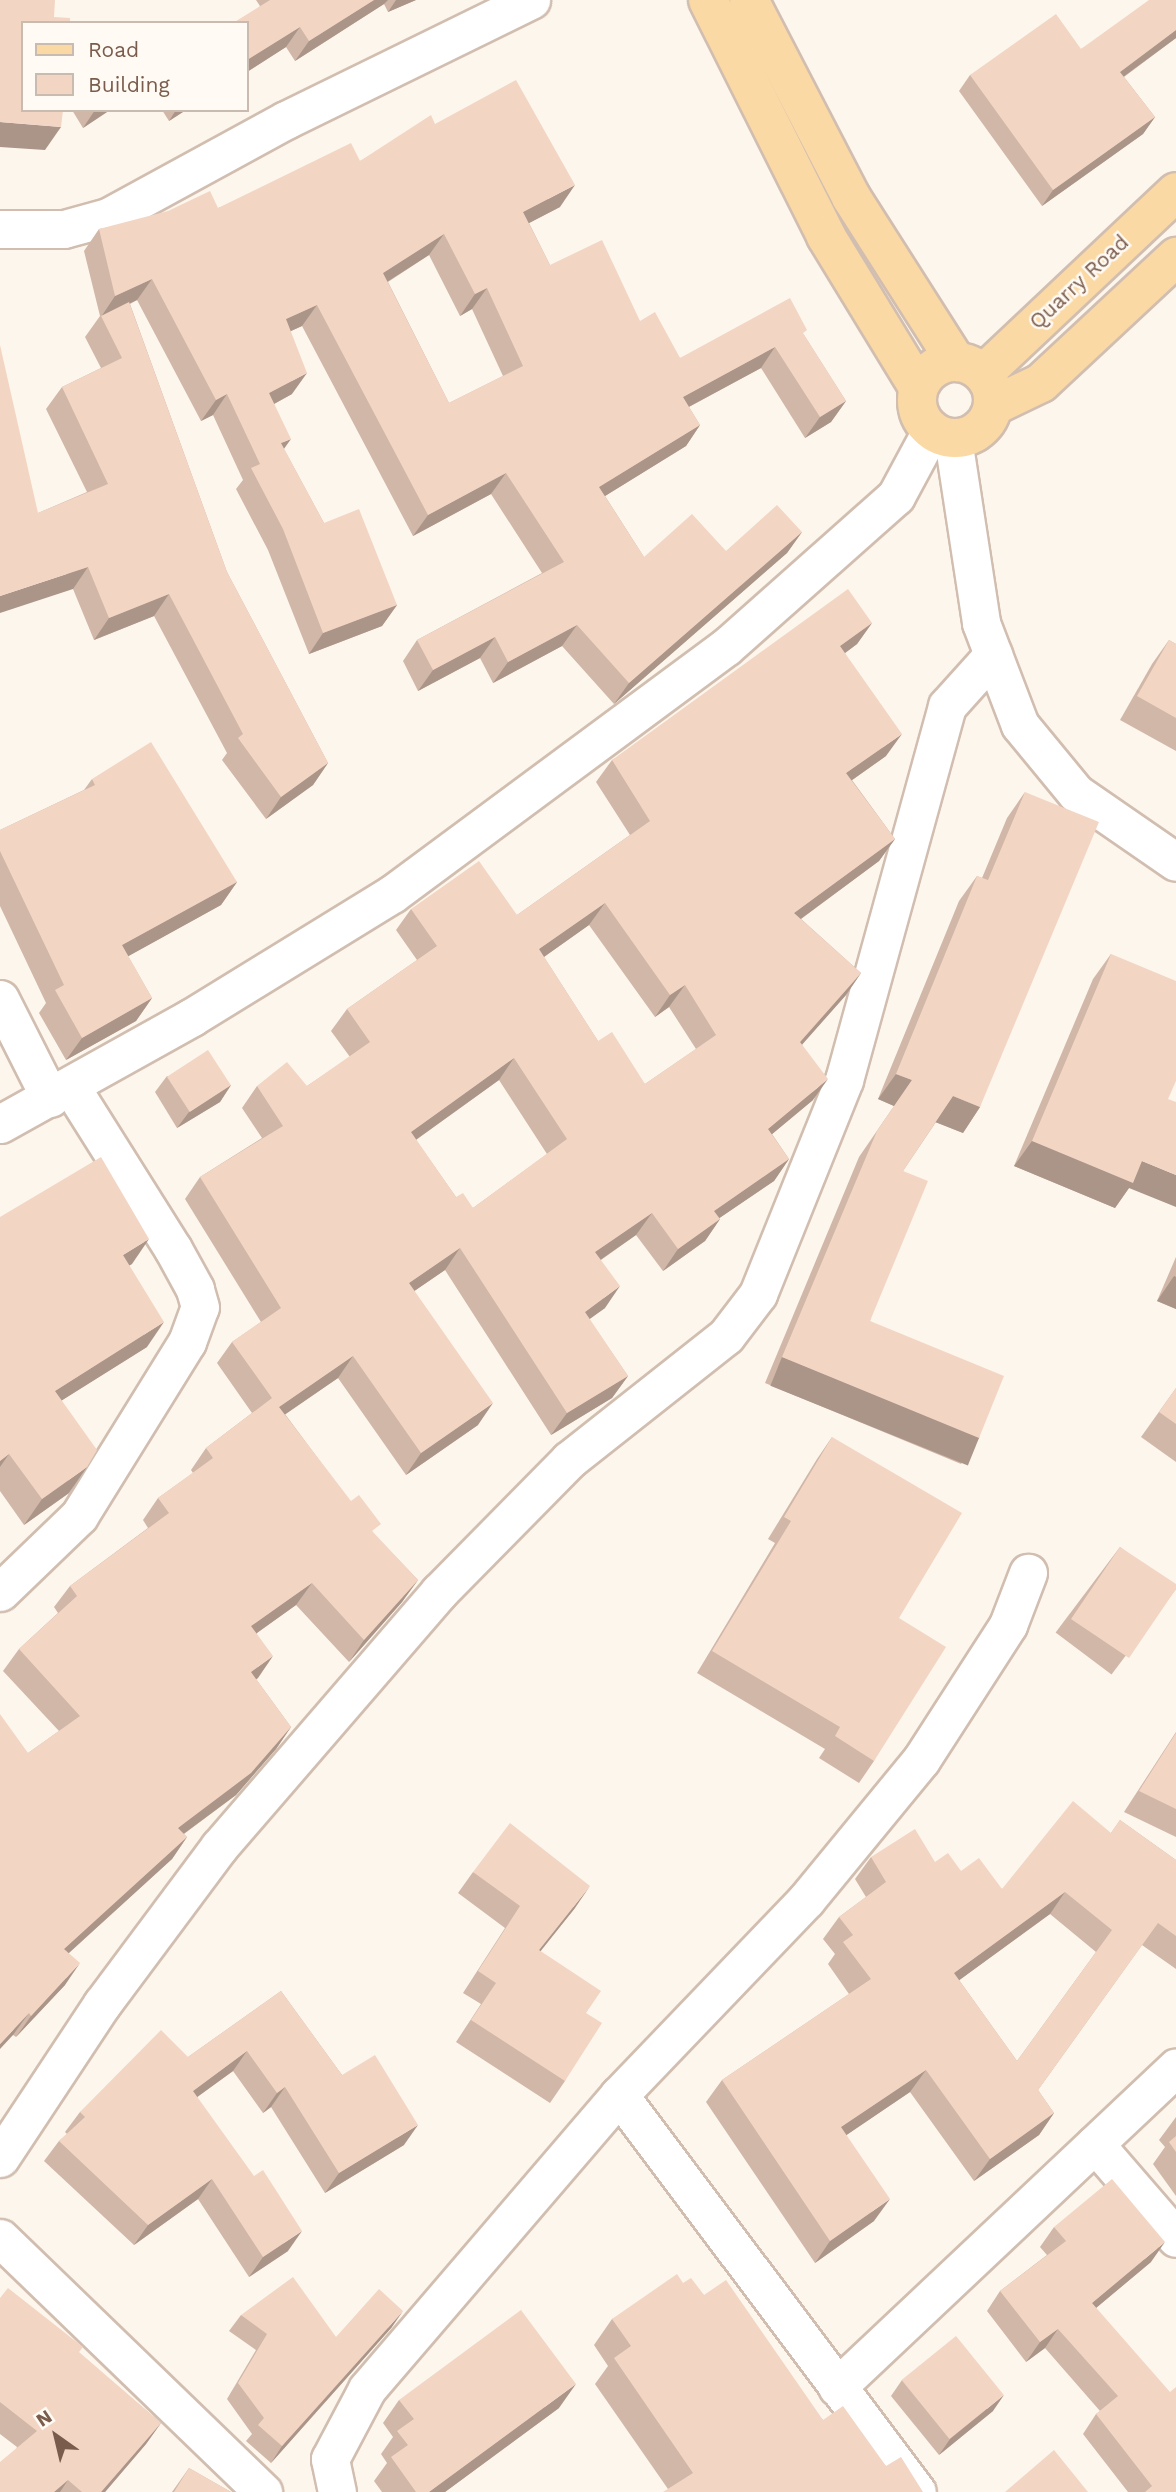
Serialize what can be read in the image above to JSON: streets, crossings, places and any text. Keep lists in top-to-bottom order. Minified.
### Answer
{"streets":{"main road":["Quarry Road"]},"legend":["Road","Building"],"north":"top left"}
